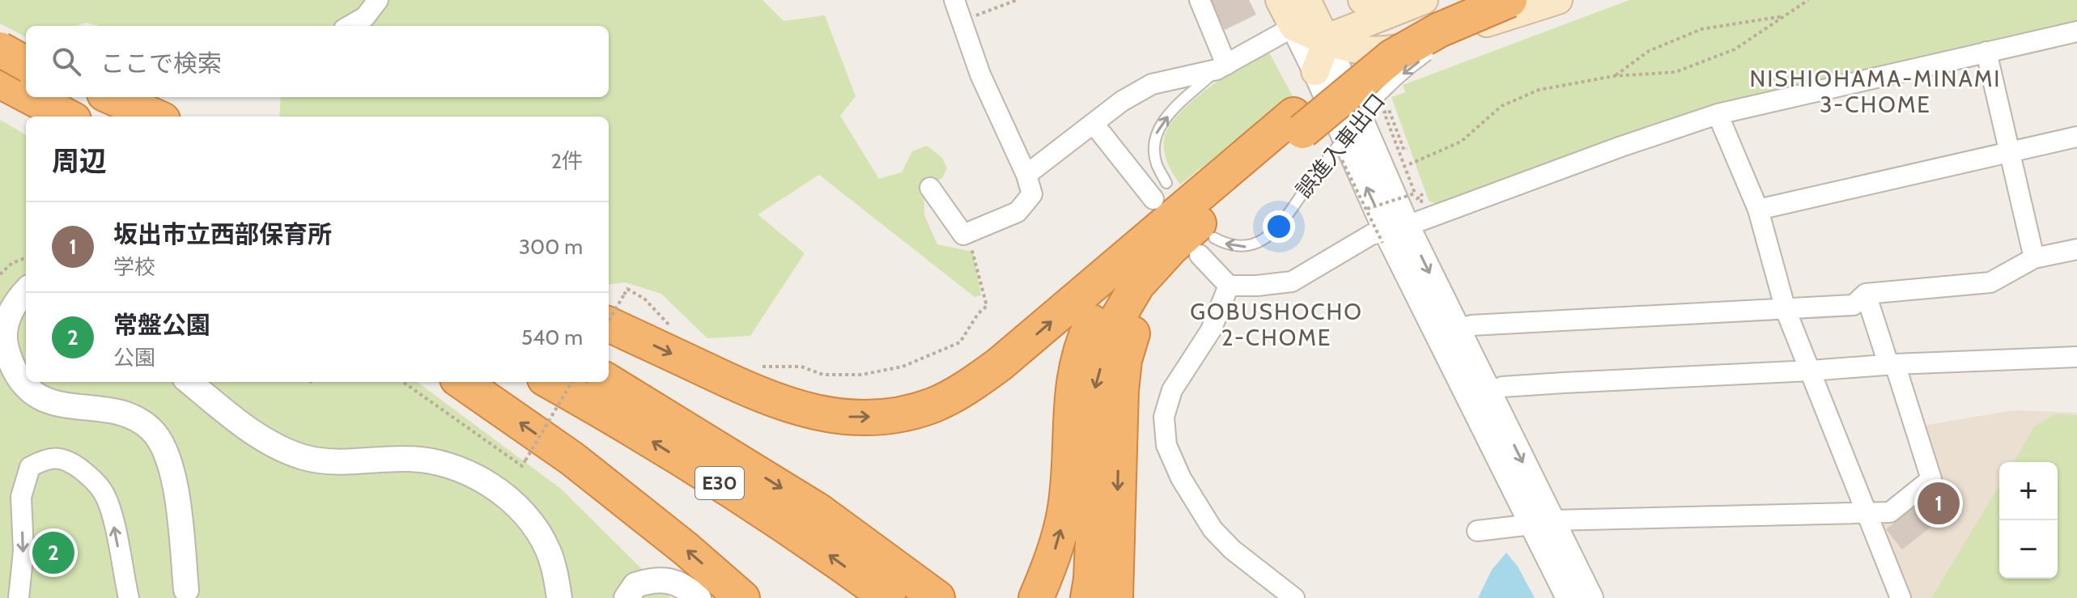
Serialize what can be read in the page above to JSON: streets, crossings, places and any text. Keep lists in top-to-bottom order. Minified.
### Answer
{"streets":{"highway":["E30"],"lane":["誤進入車出口"]},"one_way":["誤進入車出口"],"districts":["NISHIOHAMA-MINAMI 3-CHOME","GOBUSHOCHO 2-CHOME"],"page":{"search":"ここで検索","heading":["周辺","2件"],"list":[{"mark":"1","name":"坂出市立西部保育所","note":"学校","value":"300 m"},{"mark":"2","name":"常盤公園","note":"公園","value":"540 m"}],"map_buttons":["+","−"],"pins":["1","2"]}}
